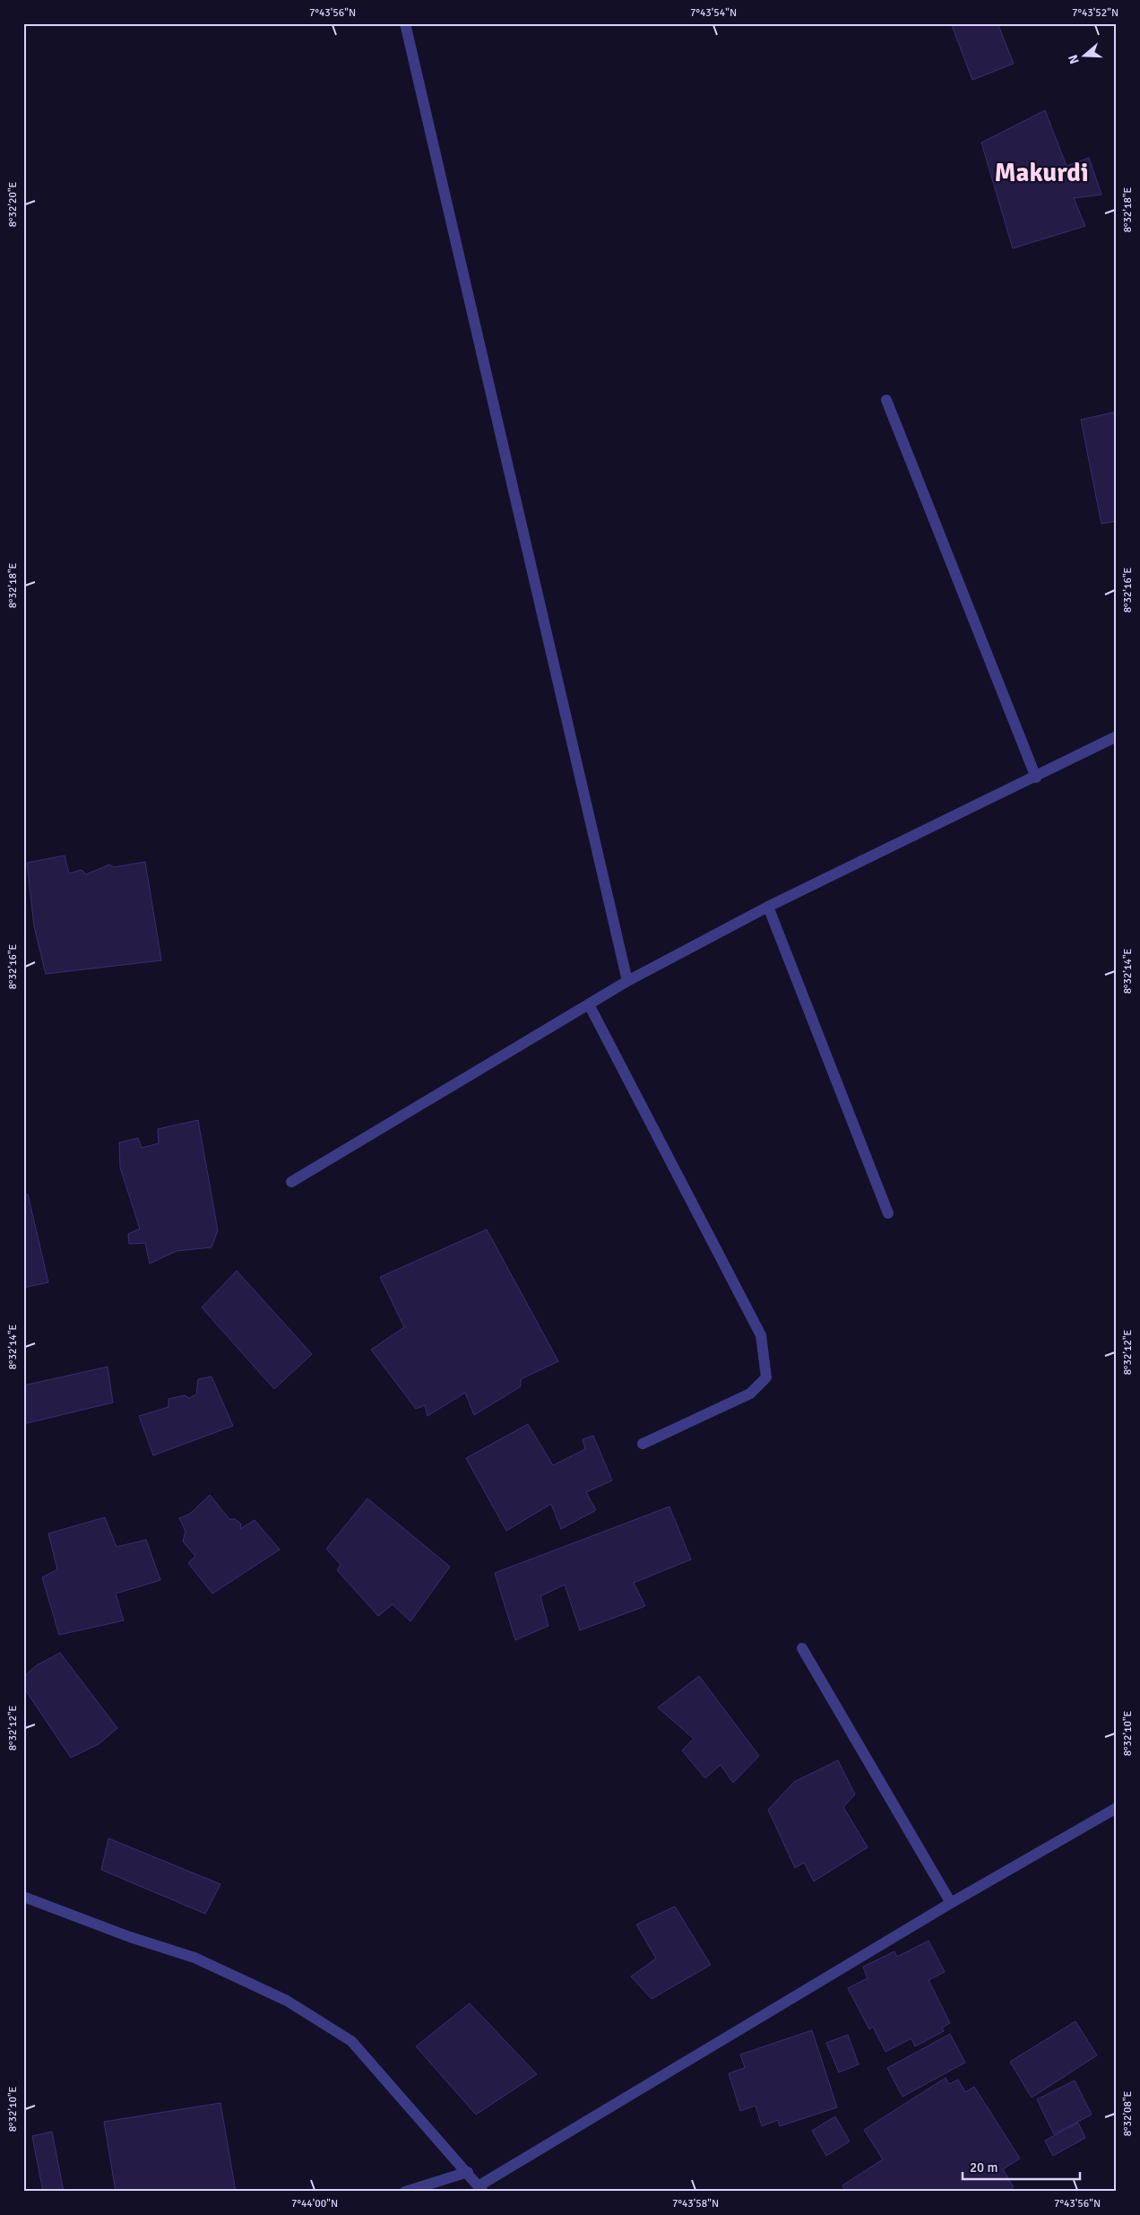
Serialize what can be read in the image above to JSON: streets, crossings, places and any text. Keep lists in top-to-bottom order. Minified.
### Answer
{"districts":["Makurdi"],"scale_bar":"20 m","north":"left","coordinates":["7°43'56\"N","7°43'54\"N","7°43'52\"N","8°32'20\"E","8°32'18\"E","8°32'16\"E","8°32'14\"E","8°32'12\"E","8°32'10\"E","8°32'08\"E","7°44'00\"N","7°43'58\"N"]}
